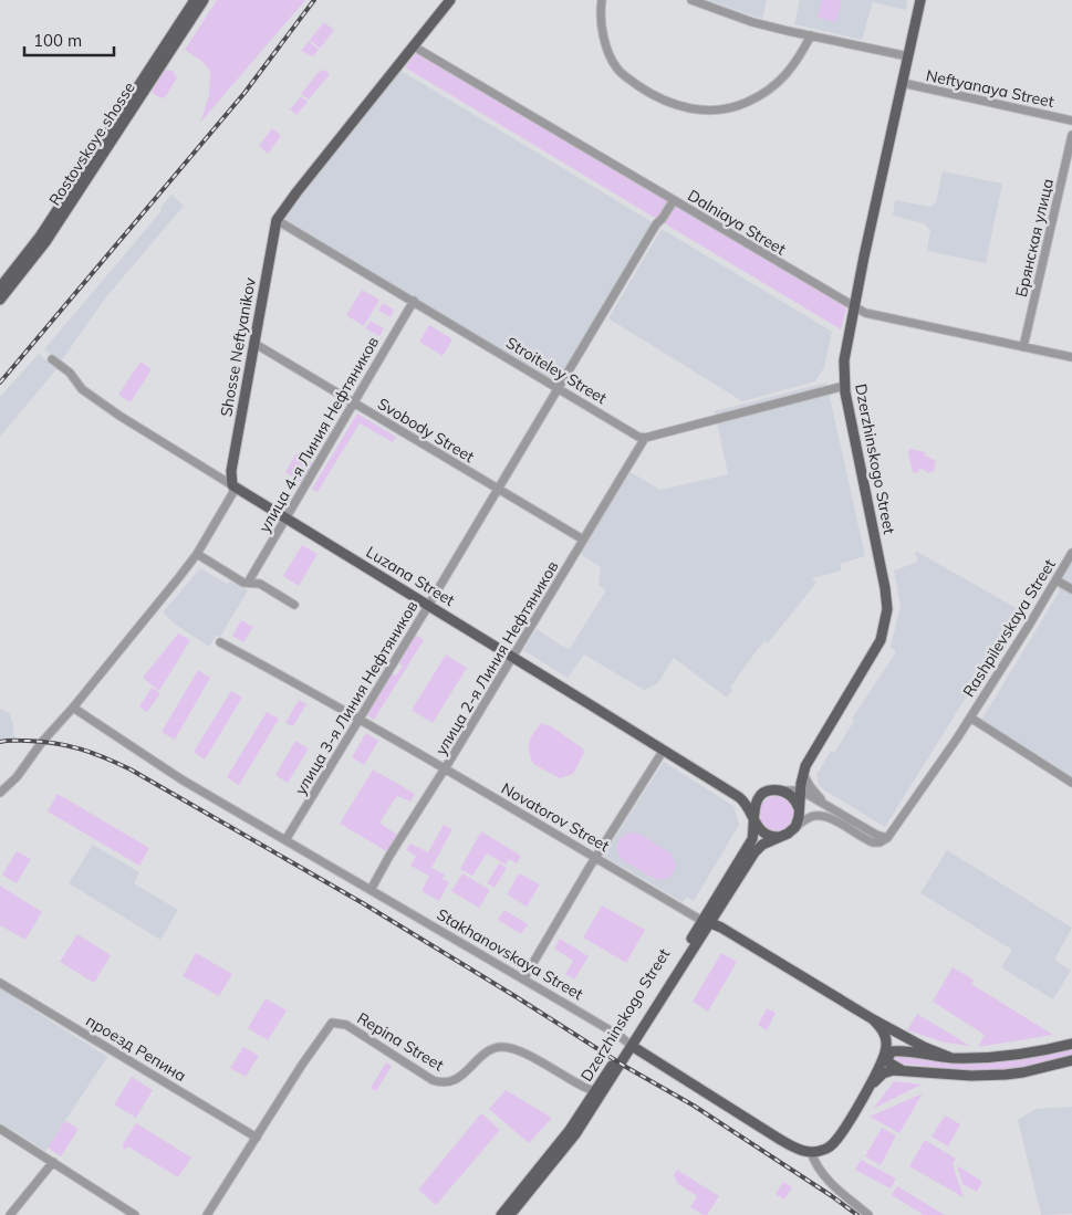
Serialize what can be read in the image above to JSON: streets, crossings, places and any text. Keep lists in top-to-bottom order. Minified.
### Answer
{"streets":{"main road":["Rostovskoye shosse","Shosse Neftyanikov","Dzerzhinskogo Street","Luzana Street","Novatorov Street","Stakhanovskaya Street"],"street":["Neftyanaya Street","Dalniaya Street","Брянская улица","Stroiteley Street","Svobody Street","улица 4-я Линия Нефтяников","Rashpilevskaya Street","улица 2-я Линия Нефтяников","улица 3-я Линия Нефтяников","Repina Street","проезд Репина"]},"crossings":[["Neftyanaya Street","Dzerzhinskogo Street"],["Dalniaya Street","Брянская улица"],["Dalniaya Street","Shosse Neftyanikov"],["Dalniaya Street","Dzerzhinskogo Street"],["Dalniaya Street","улица 3-я Линия Нефтяников"],["Shosse Neftyanikov","Stroiteley Street"],["Shosse Neftyanikov","Svobody Street"],["Shosse Neftyanikov","Luzana Street"],["Shosse Neftyanikov","Stakhanovskaya Street"],["Stroiteley Street","улица 4-я Линия Нефтяников"],["Stroiteley Street","улица 2-я Линия Нефтяников"],["Stroiteley Street","улица 3-я Линия Нефтяников"],["Svobody Street","улица 4-я Линия Нефтяников"],["Svobody Street","улица 2-я Линия Нефтяников"],["Svobody Street","улица 3-я Линия Нефтяников"],["улица 4-я Линия Нефтяников","Luzana Street"],["Dzerzhinskogo Street","Luzana Street"],["Dzerzhinskogo Street","Novatorov Street"],["Dzerzhinskogo Street","Stakhanovskaya Street"],["Dzerzhinskogo Street","Repina Street"],["Luzana Street","улица 2-я Линия Нефтяников"],["Luzana Street","улица 3-я Линия Нефтяников"],["улица 2-я Линия Нефтяников","Novatorov Street"],["улица 2-я Линия Нефтяников","Stakhanovskaya Street"],["улица 3-я Линия Нефтяников","Novatorov Street"],["улица 3-я Линия Нефтяников","Stakhanovskaya Street"],["Repina Street","проезд Репина"]],"scale_bar":"100 m"}
